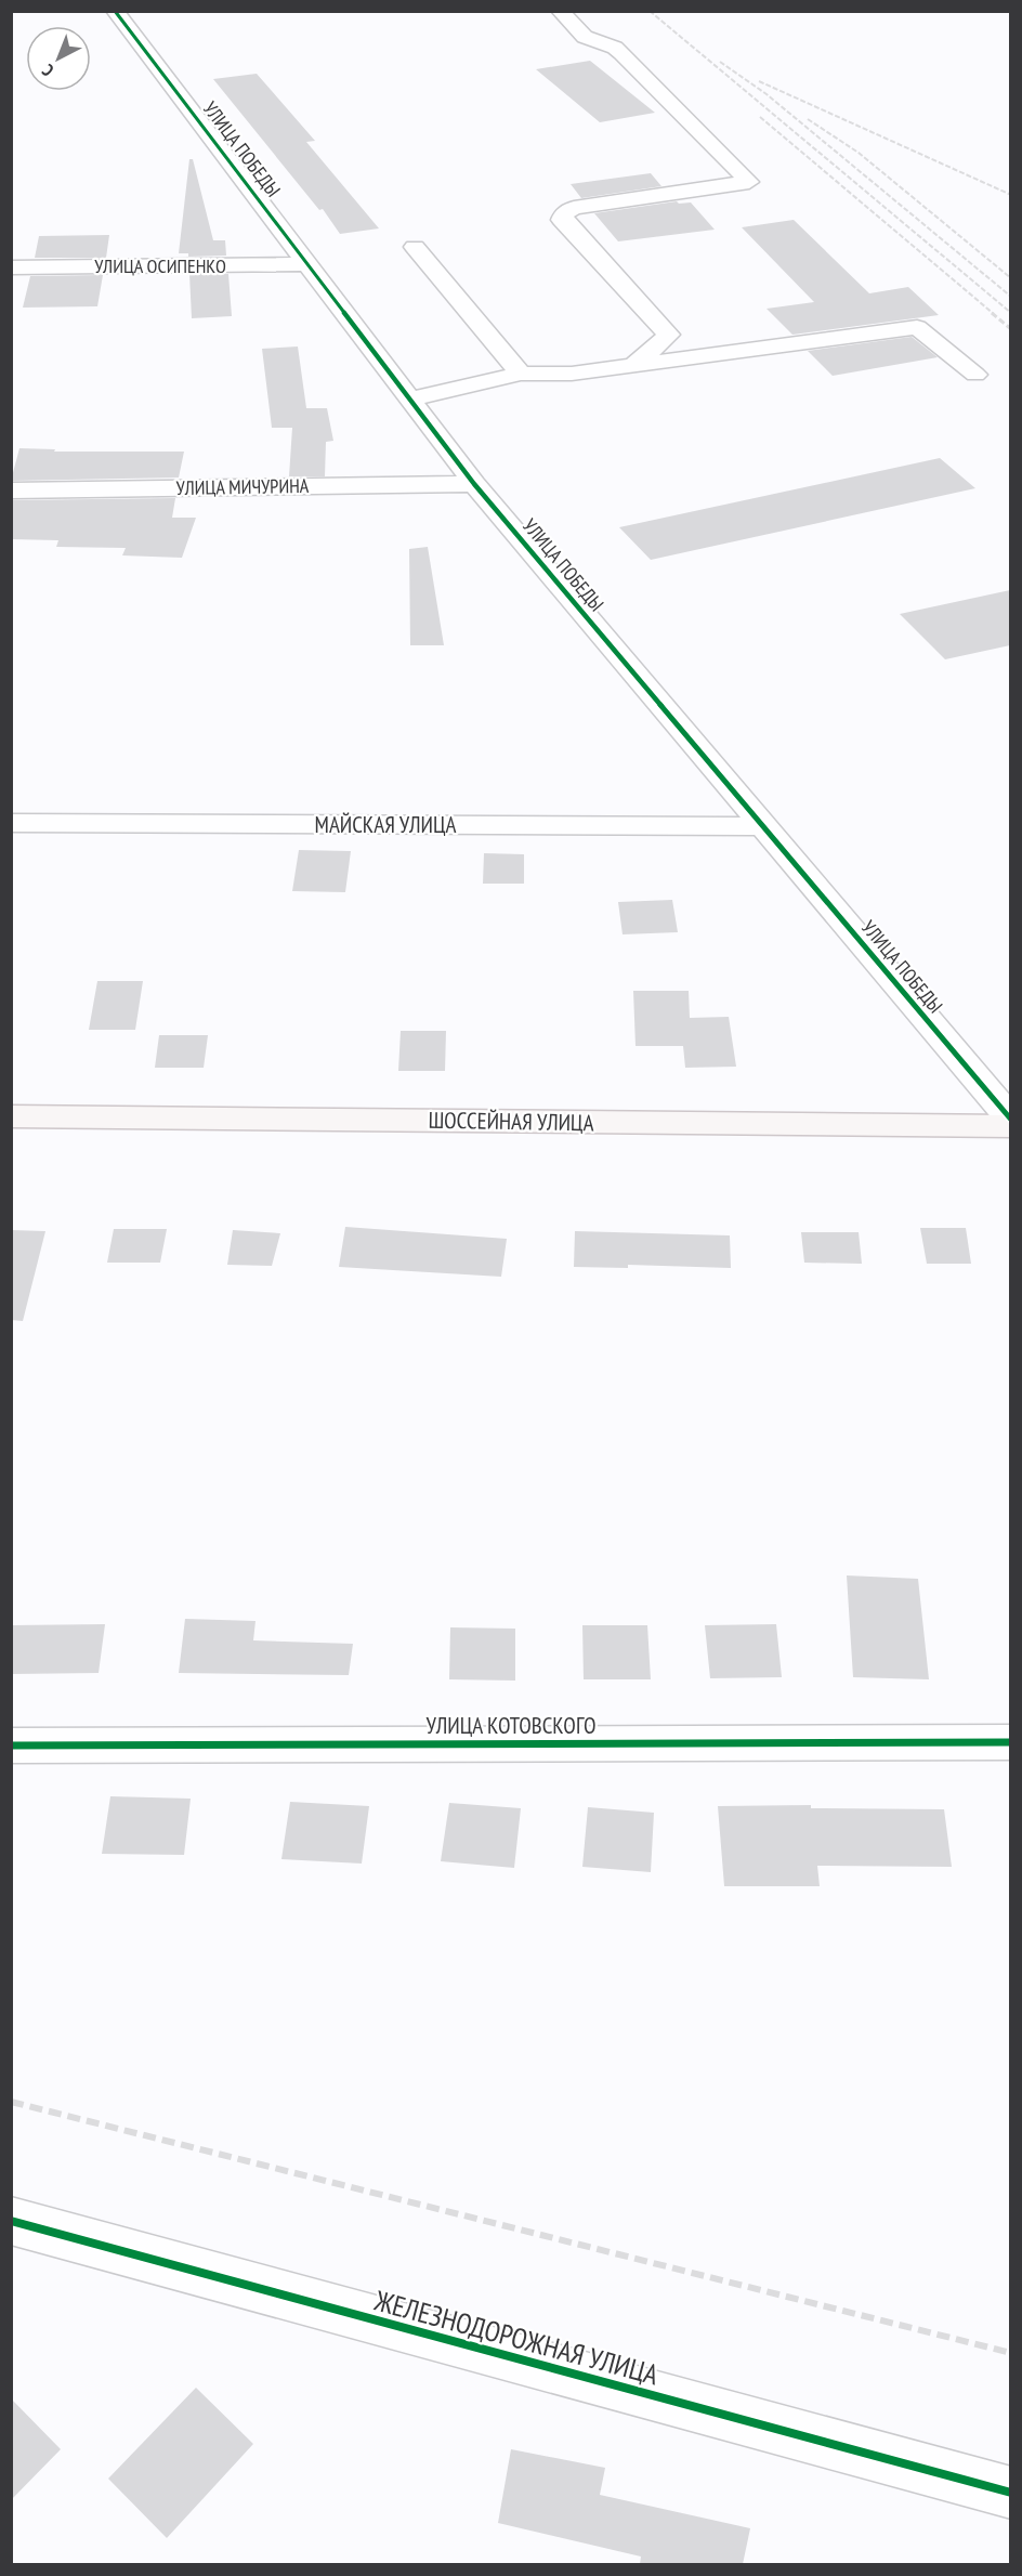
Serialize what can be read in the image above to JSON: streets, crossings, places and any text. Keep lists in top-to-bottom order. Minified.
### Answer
{"streets":{"main road":["ШОССЕЙНАЯ УЛИЦА"],"street":["УЛИЦА ПОБЕДЫ","УЛИЦА ОСИПЕНКО","УЛИЦА МИЧУРИНА","МАЙСКАЯ УЛИЦА","УЛИЦА КОТОВСКОГО","ЖЕЛЕЗНОДОРОЖНАЯ УЛИЦА"]},"crossings":[["УЛИЦА ПОБЕДЫ","УЛИЦА ОСИПЕНКО"],["УЛИЦА ПОБЕДЫ","УЛИЦА МИЧУРИНА"],["УЛИЦА ПОБЕДЫ","МАЙСКАЯ УЛИЦА"]],"north":"bottom left"}
